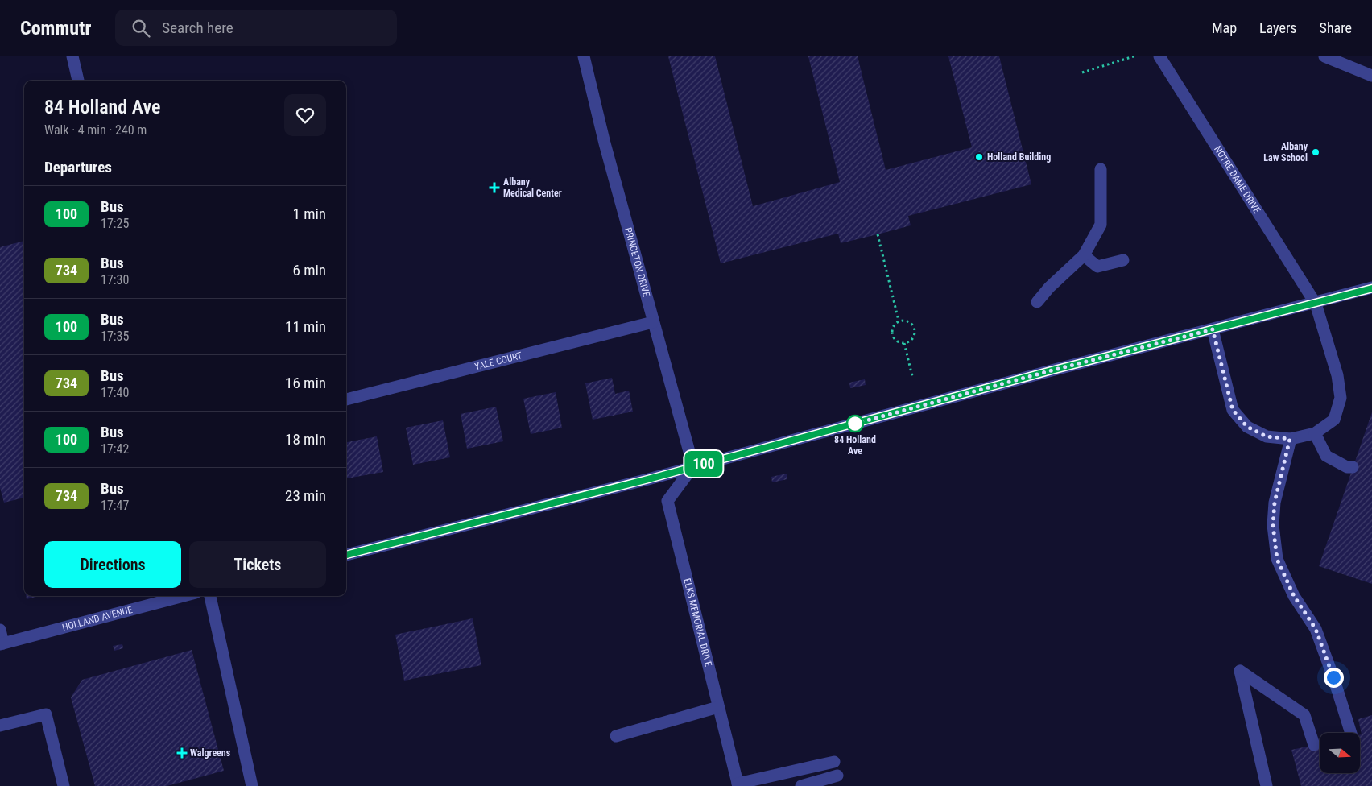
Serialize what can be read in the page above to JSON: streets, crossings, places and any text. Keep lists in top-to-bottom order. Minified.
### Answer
{"streets":{"street":["NOTRE DAME DRIVE","PRINCETON DRIVE","YALE COURT","HOLLAND AVENUE","ELKS MEMORIAL DRIVE"]},"crossings":[["PRINCETON DRIVE","YALE COURT"],["PRINCETON DRIVE","ELKS MEMORIAL DRIVE"]],"places":{"other":["Albany Law School","Holland Building","84 Holland Ave"],"health":["Albany Medical Center","Walgreens"]},"lines":["bus line 100"],"north":"right","page":{"header":"Commutr","search":"Search here","nav":["Map","Layers","Share"],"on_map":"100","heading":[["84 Holland Ave","Walk · 4 min · 240 m"],"Departures"],"list":[{"mark":"100","name":"Bus","note":"17:25","value":"1 min"},{"mark":"734","name":"Bus","note":"17:30","value":"6 min"},{"mark":"100","name":"Bus","note":"17:35","value":"11 min"},{"mark":"734","name":"Bus","note":"17:40","value":"16 min"},{"mark":"100","name":"Bus","note":"17:42","value":"18 min"},{"mark":"734","name":"Bus","note":"17:47","value":"23 min"}],"buttons":["Directions","Tickets"]}}
